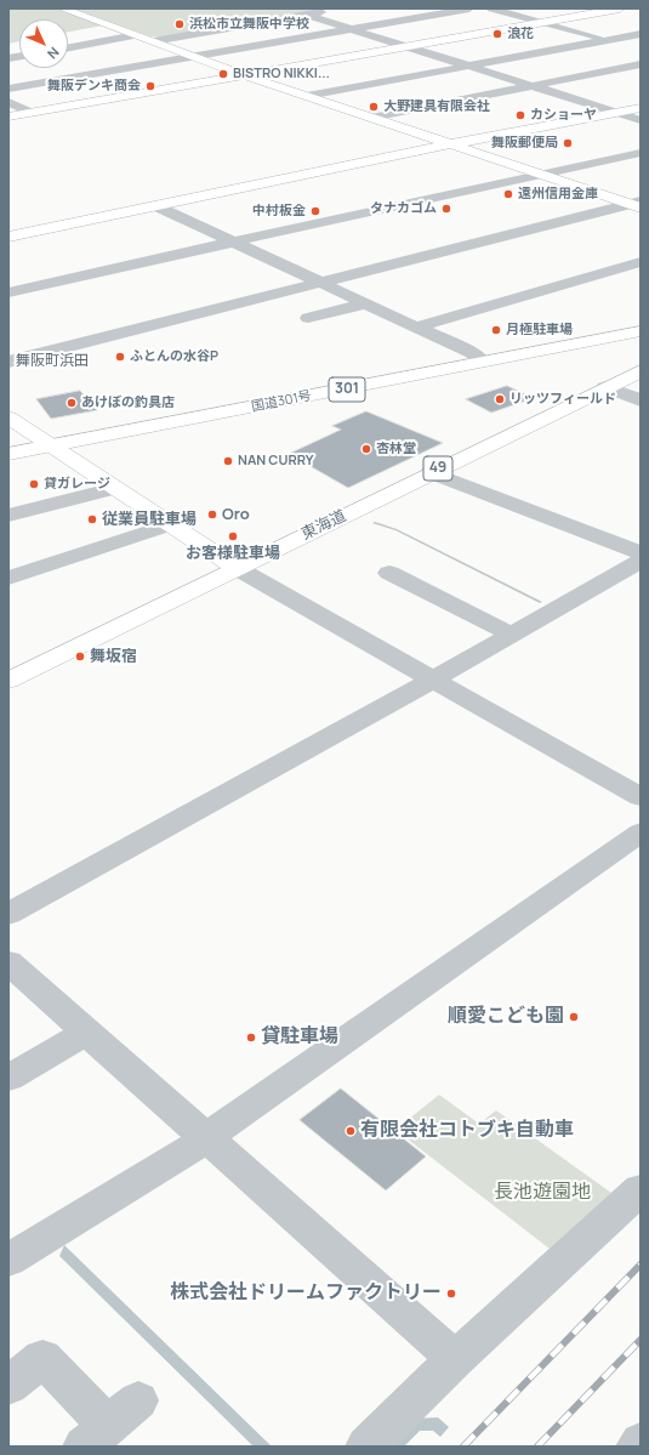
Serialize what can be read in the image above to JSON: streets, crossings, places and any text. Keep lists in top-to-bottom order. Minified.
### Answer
{"streets":{"main road":["301","国道301号","49","東海道"]},"districts":["舞阪町浜田"],"parks":["長池遊園地"],"places":["浜松市立舞阪中学校","浪花","BISTRO NIKKI...","舞阪デンキ商会","大野建具有限会社","カショーヤ","舞阪郵便局","遠州信用金庫","タナカゴム","中村板金","月極駐車場","ふとんの水谷P","リッツフィールド","あけぼの釣具店","杏林堂","NAN CURRY","貸ガレージ","Oro","従業員駐車場","お客様駐車場","舞坂宿","順愛こども園","貸駐車場","有限会社コトブキ自動車","株式会社ドリームファクトリー"],"north":"bottom right"}
